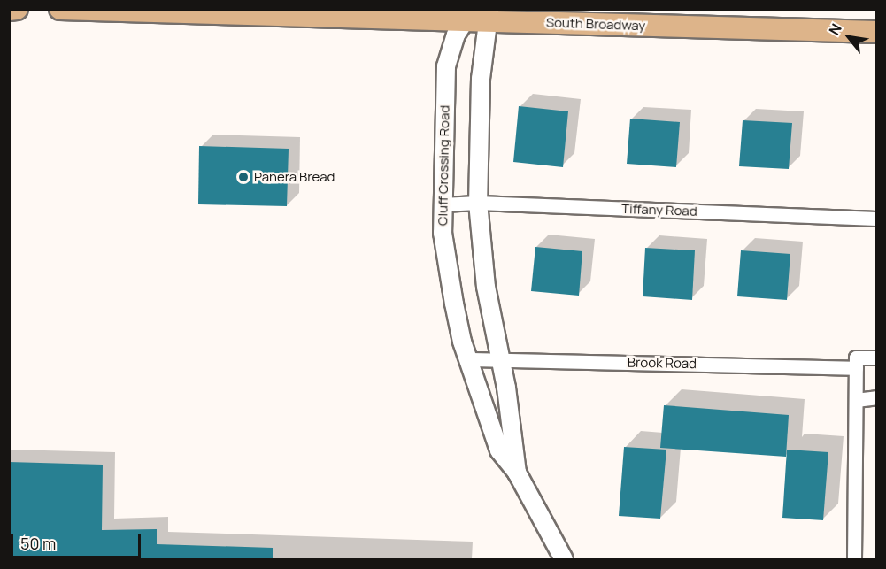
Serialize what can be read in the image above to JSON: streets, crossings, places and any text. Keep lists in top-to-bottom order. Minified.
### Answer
{"streets":{"main road":["South Broadway"],"street":["Cluff Crossing Road","Tiffany Road","Brook Road"]},"crossings":[["South Broadway","Cluff Crossing Road"],["Cluff Crossing Road","Tiffany Road"],["Cluff Crossing Road","Brook Road"]],"places":["Panera Bread"],"scale_bar":"50 m","north":"top left"}
